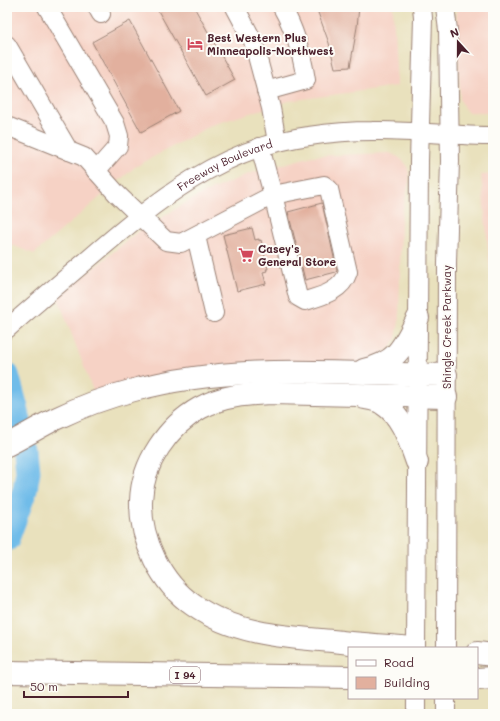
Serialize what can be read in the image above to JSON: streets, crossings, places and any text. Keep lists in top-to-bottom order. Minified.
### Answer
{"streets":{"highway":["I 94"],"street":["Freeway Boulevard","Shingle Creek Parkway"]},"crossings":[["Freeway Boulevard","Shingle Creek Parkway"]],"places":{"hotel":["Best Western Plus Minneapolis-Northwest"],"supermarket":["Casey's General Store"]},"legend":["Road","Building"],"scale_bar":"50 m","north":"top"}
